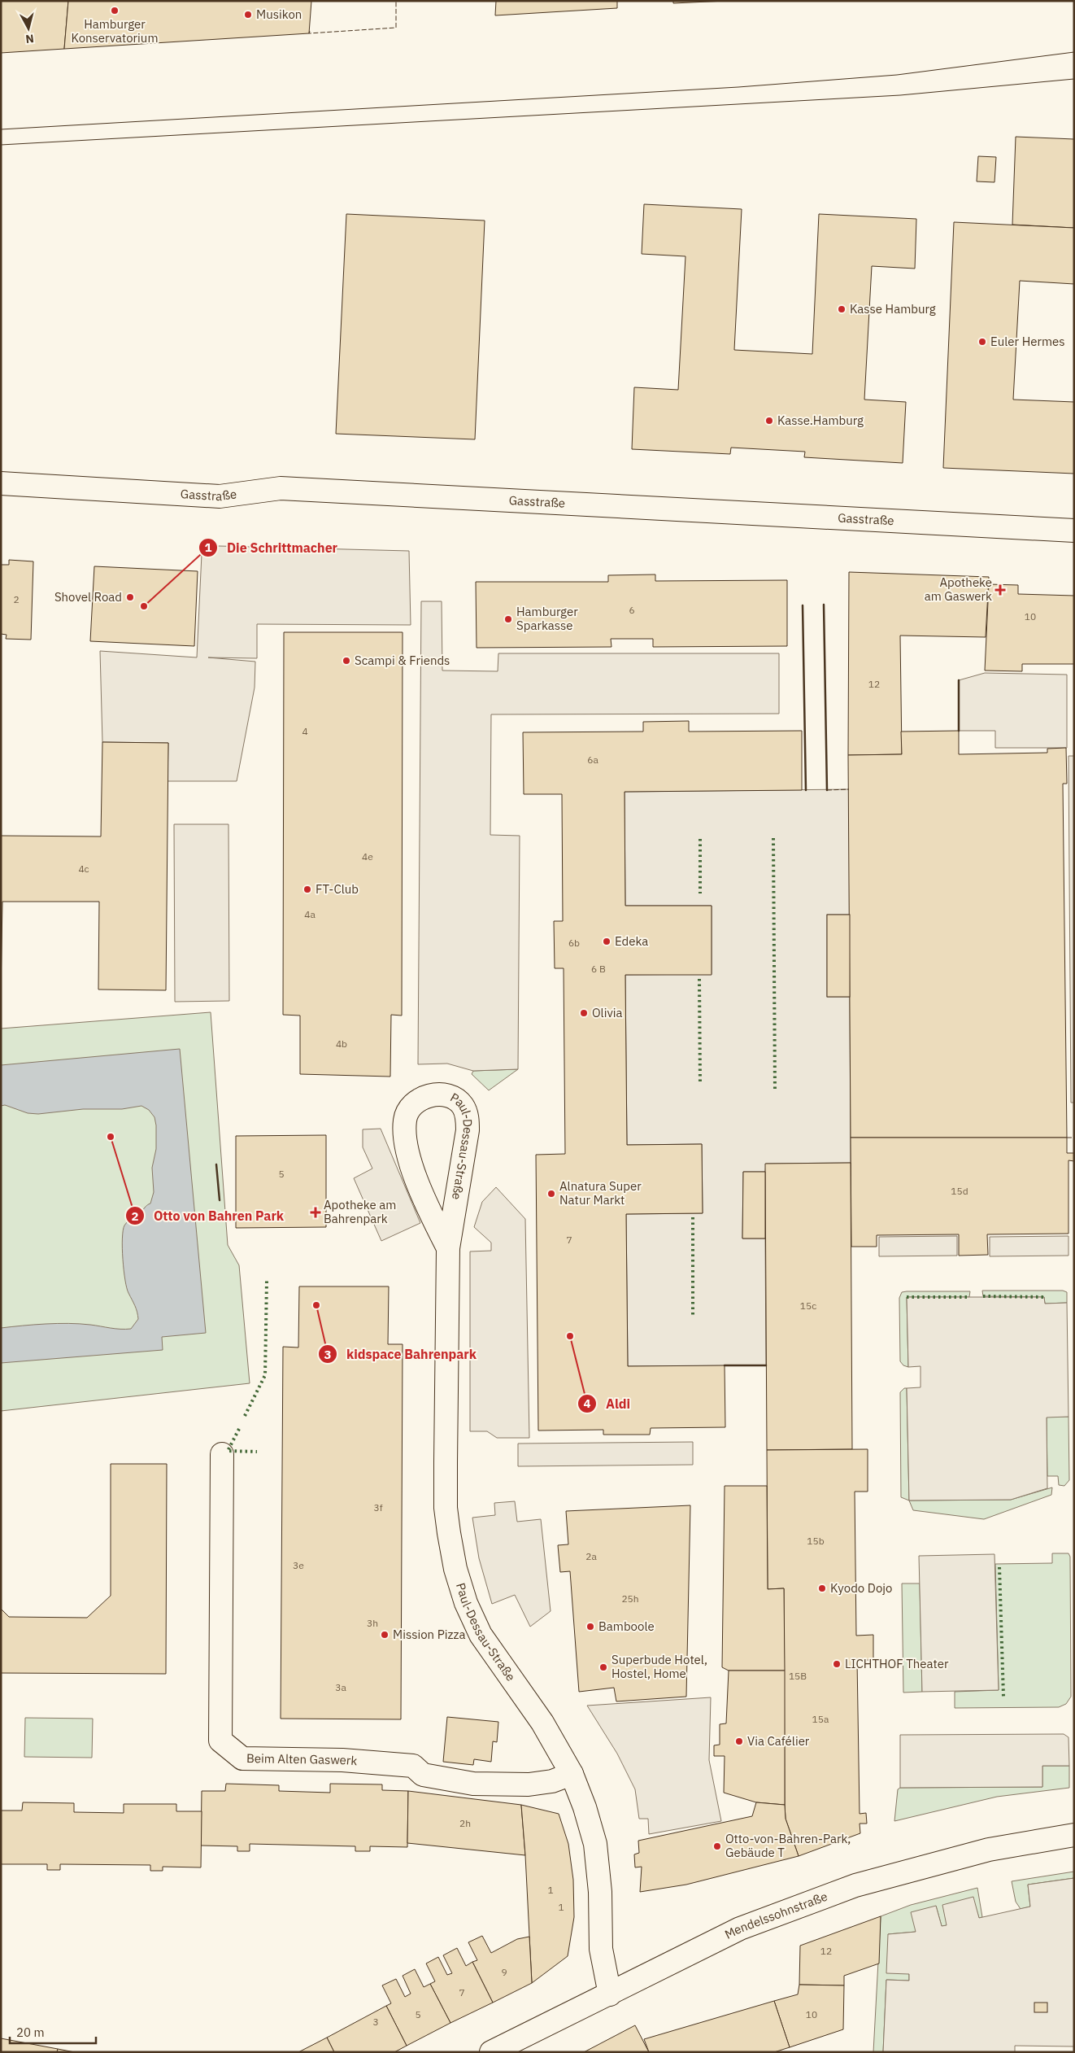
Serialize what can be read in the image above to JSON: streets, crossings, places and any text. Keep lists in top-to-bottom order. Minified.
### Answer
{"streets":{"street":["Gasstraße","Paul-Dessau-Straße","Beim Alten Gaswerk","Mendelssohnstraße"]},"crossings":[["Paul-Dessau-Straße","Beim Alten Gaswerk"],["Paul-Dessau-Straße","Mendelssohnstraße"]],"places":{"other":["Hamburger Konservatorium","Musikon","Kasse Hamburg","Euler Hermes","Kasse.Hamburg","Shovel Road","Die Schrittmacher","Hamburger Sparkasse","Scampi & Friends","FT-Club","Edeka","Olivia","Otto von Bahren Park","Alnatura Super Natur Markt","kidspace Bahrenpark","Aldi","Kyodo Dojo","Bamboole","Mission Pizza","LICHTHOF Theater","Superbude Hotel, Hostel, Home","Via Cafélier","Otto-von-Bahren-Park, Gebäude T"],"health":["Apotheke am Gaswerk","Apotheke am Bahrenpark"]},"house_numbers":["2","6","10","12","4","6a","4e","4c","4a","6b","6 B","4b","5","15d","7","15c","3f","15b","2a","3e","25h","3h","15B","3a","15a","2h","1","1","12","9","7","5","10","3"],"scale_bar":"20 m","north":"bottom"}
